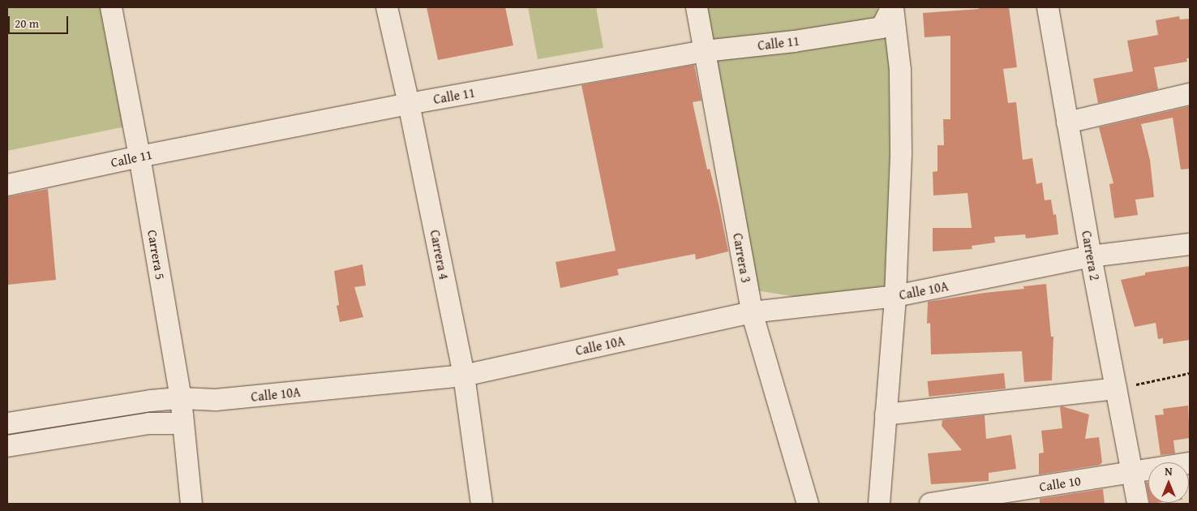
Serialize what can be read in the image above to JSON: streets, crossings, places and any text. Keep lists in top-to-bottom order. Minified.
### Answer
{"streets":{"street":["Calle 11","Carrera 5","Carrera 4","Carrera 2","Carrera 3","Calle 10A","Calle 10"]},"crossings":[["Calle 11","Carrera 5"],["Calle 11","Carrera 4"],["Calle 11","Carrera 3"],["Carrera 5","Calle 10A"],["Carrera 4","Calle 10A"],["Carrera 2","Calle 10A"],["Carrera 2","Calle 10"],["Carrera 3","Calle 10A"]],"scale_bar":"20 m","north":"top"}
